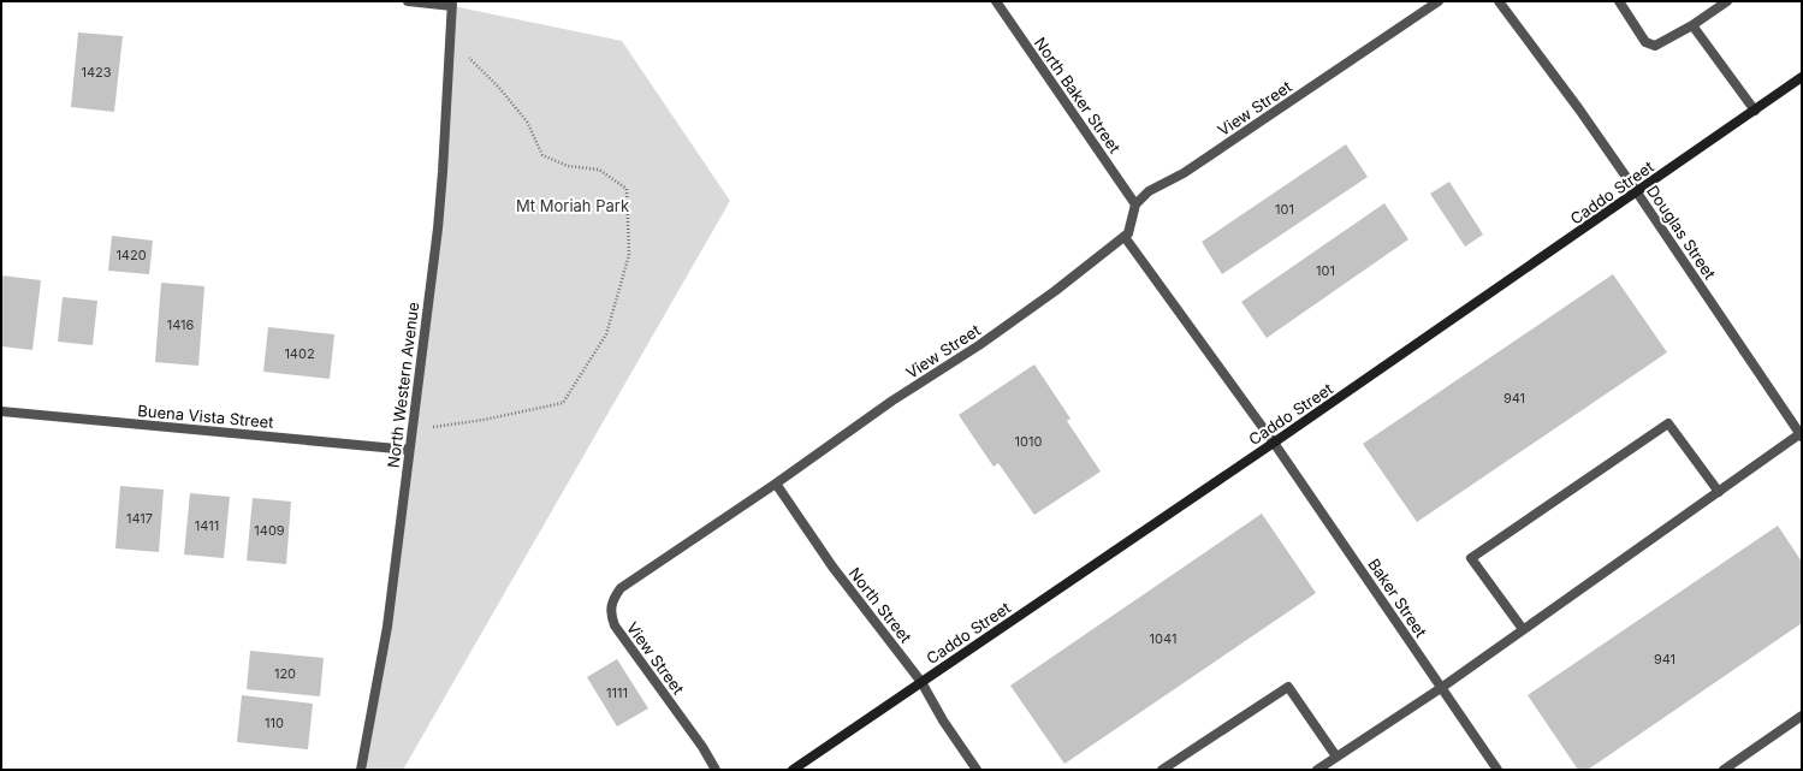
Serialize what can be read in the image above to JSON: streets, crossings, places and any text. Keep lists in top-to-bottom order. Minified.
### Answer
{"streets":{"main road":["Caddo Street"],"street":["North Baker Street","View Street","Douglas Street","North Western Avenue","Buena Vista Street","Baker Street","North Street"]},"crossings":[["North Baker Street","View Street"],["View Street","Baker Street"],["View Street","North Street"],["Caddo Street","Douglas Street"],["Caddo Street","Baker Street"],["Caddo Street","North Street"],["North Western Avenue","Buena Vista Street"]],"parks":["Mt Moriah Park"],"house_numbers":["1423","101","1420","101","1416","1402","941","1010","1417","1411","1409","1041","941","120","1111","110"]}
